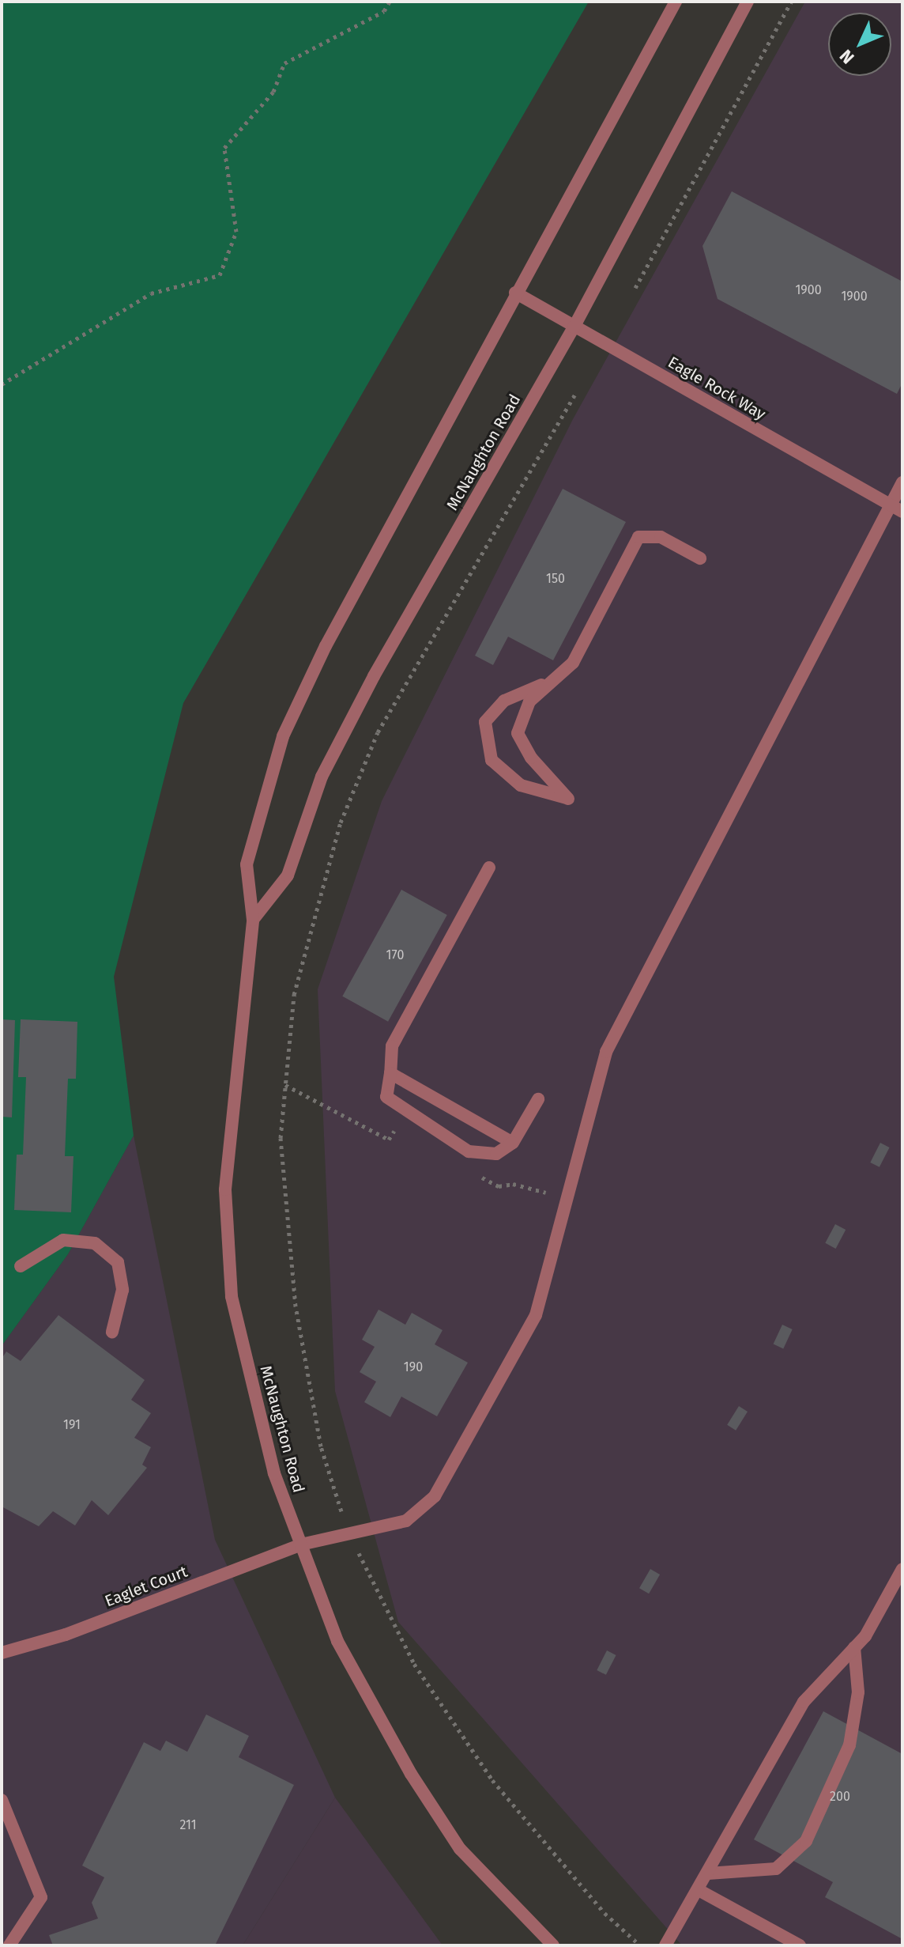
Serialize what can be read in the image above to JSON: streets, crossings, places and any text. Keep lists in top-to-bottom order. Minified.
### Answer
{"streets":{"street":["Eagle Rock Way","McNaughton Road","Eaglet Court"]},"crossings":[["Eagle Rock Way","McNaughton Road"],["Eagle Rock Way","Eaglet Court"],["McNaughton Road","Eaglet Court"]],"house_numbers":["1900","1900","150","170","190","191","200","211"],"north":"bottom left"}
